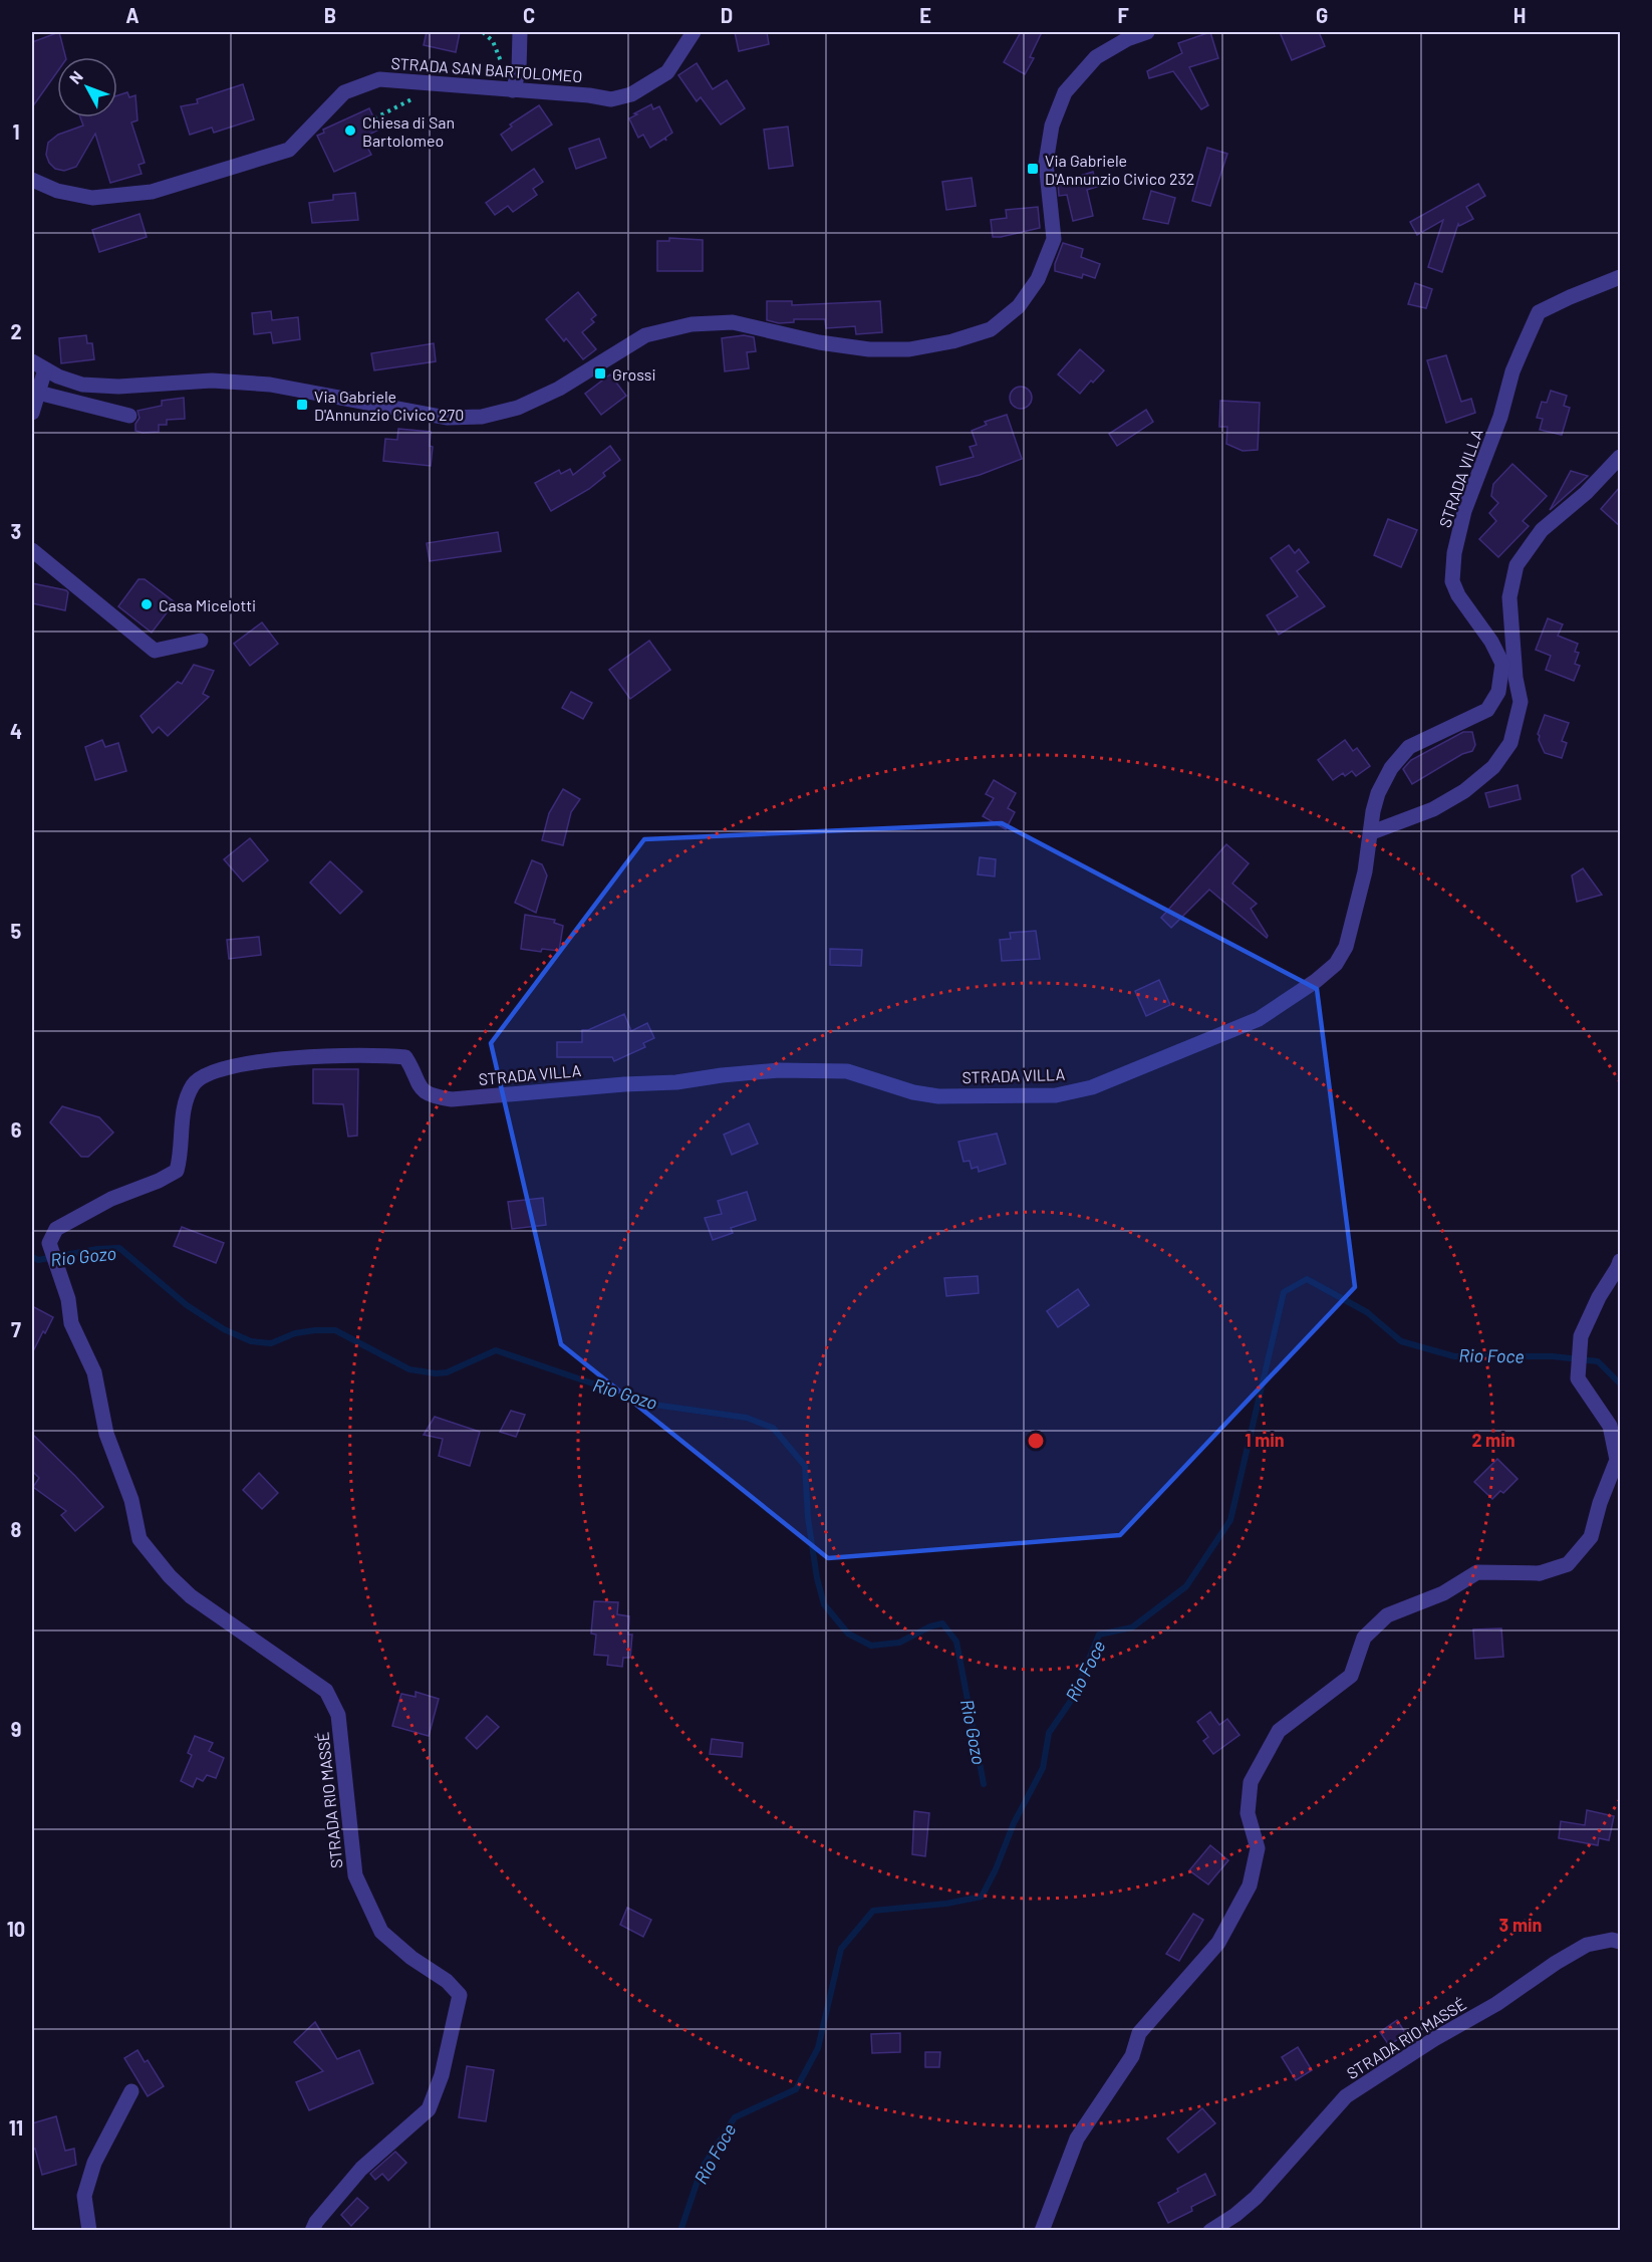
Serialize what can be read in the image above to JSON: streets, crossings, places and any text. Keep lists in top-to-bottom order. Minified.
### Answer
{"streets":{"street":["STRADA SAN BARTOLOMEO","STRADA VILLA","STRADA RIO MASSÉ"]},"crossings":[["STRADA VILLA","STRADA RIO MASSÉ"]],"water":["Rio Gozo","Rio Foce"],"places":{"other":["Chiesa di San Bartolomeo","Casa Micelotti"],"transit":["Via Gabriele D'Annunzio Civico 232","Grossi","Via Gabriele D'Annunzio Civico 270"]},"north":"top left","grid":{"columns":["A","B","C","D","E","F","G","H"],"rows":["1","2","3","4","5","6","7","8","9","10","11"]},"rings":["1 min","2 min","3 min"]}
